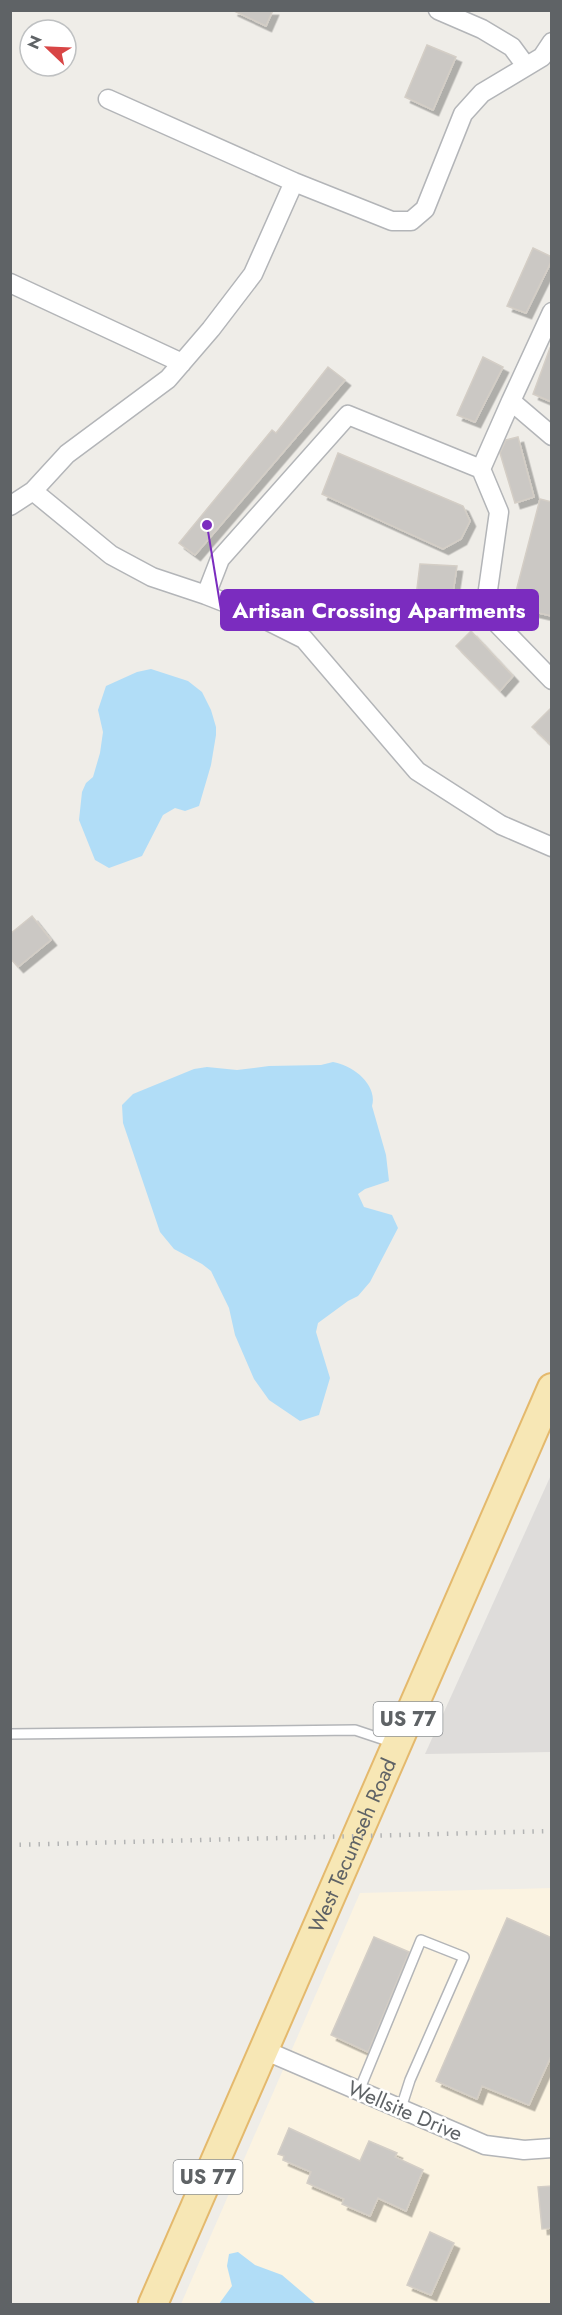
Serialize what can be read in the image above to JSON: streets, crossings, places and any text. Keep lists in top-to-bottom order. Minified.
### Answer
{"streets":{"main road":["US 77","West Tecumseh Road"],"street":["Wellsite Drive"]},"crossings":[["West Tecumseh Road","Wellsite Drive"]],"places":["Artisan Crossing Apartments"],"north":"top left"}
